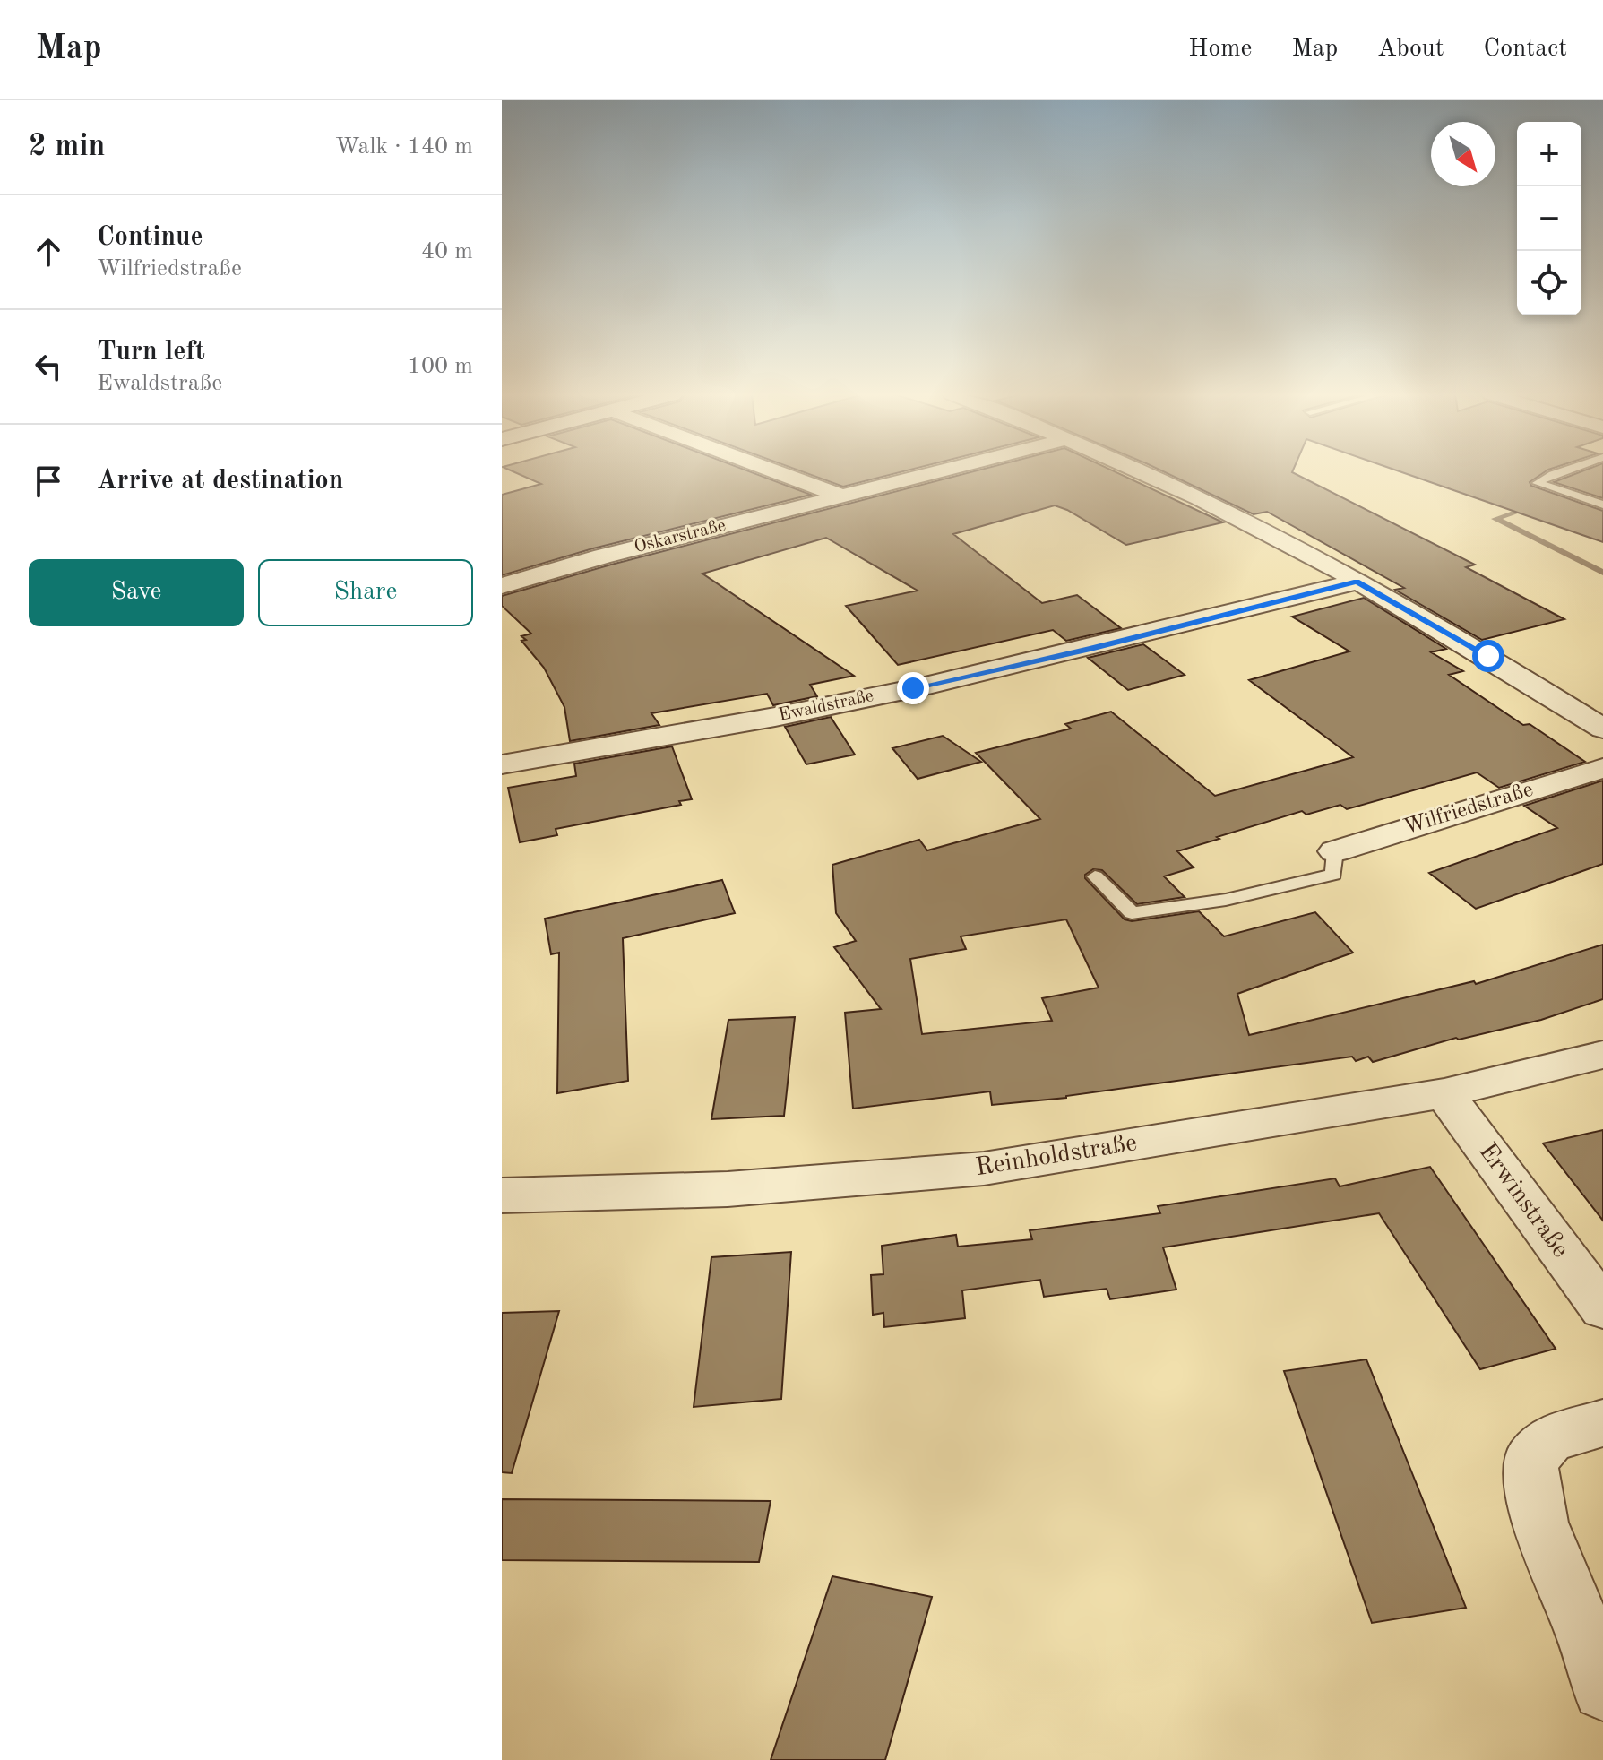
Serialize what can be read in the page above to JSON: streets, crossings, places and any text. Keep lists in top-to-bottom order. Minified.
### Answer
{"streets":{"street":["Oskarstraße","Ewaldstraße","Wilfriedstraße","Reinholdstraße","Erwinstraße"]},"crossings":[["Reinholdstraße","Erwinstraße"]],"north":"bottom right","page":{"header":"Map","nav":["Home","Map","About","Contact"],"heading":["2 min","Walk · 140 m"],"map_buttons":["+","−"],"list":[["Continue","Wilfriedstraße","40 m"],["Turn left","Ewaldstraße","100 m"],"Arrive at destination"],"buttons":["Save","Share"]}}
